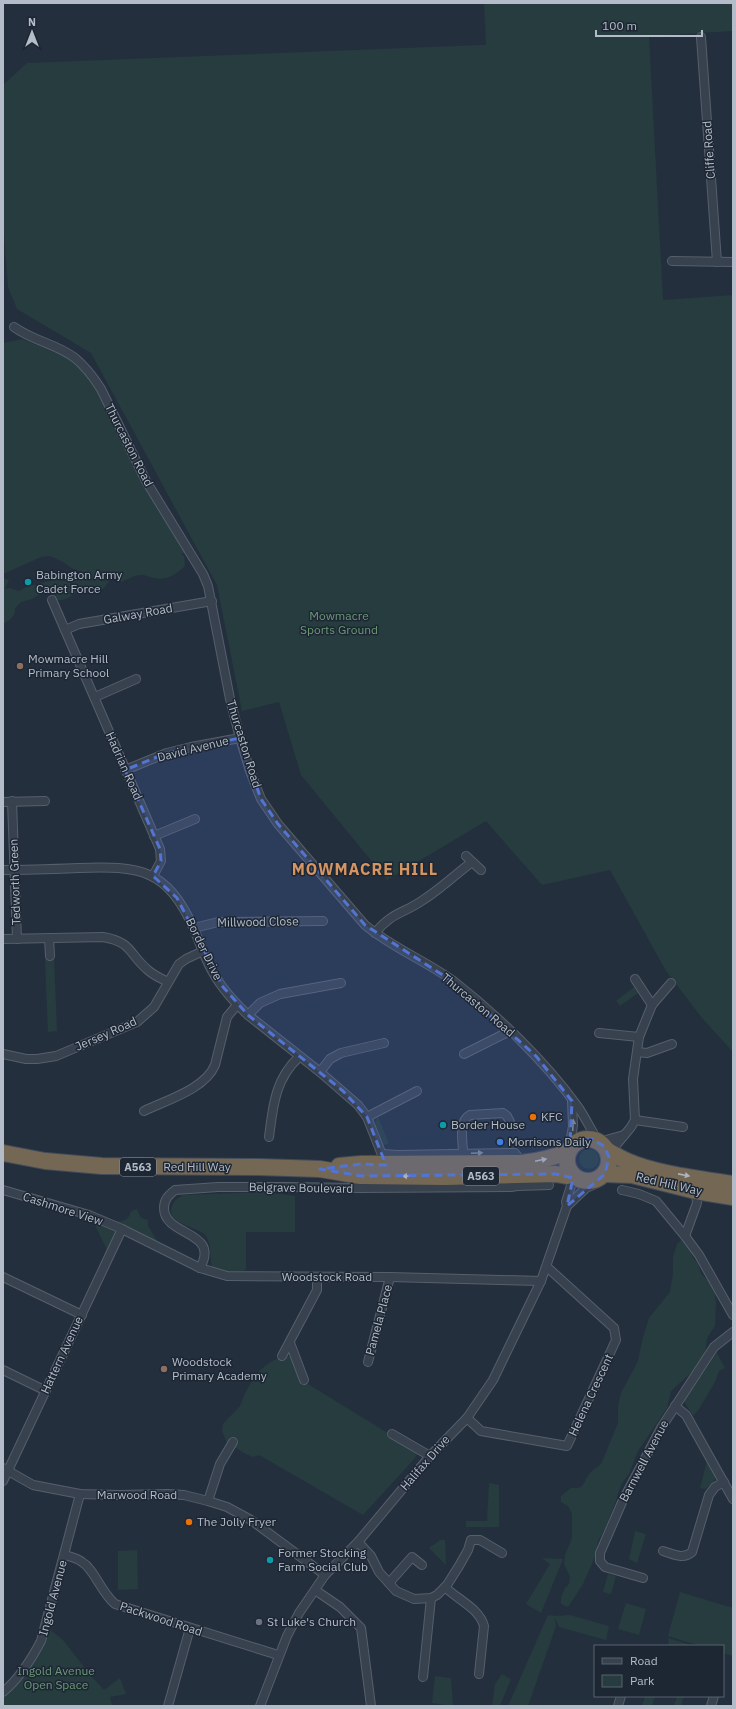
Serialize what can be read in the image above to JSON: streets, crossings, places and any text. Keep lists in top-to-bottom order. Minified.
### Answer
{"streets":{"highway":["A563","Red Hill Way"],"street":["Cliffe Road","Thurcaston Road","Galway Road","David Avenue","Hadrian Road","Tedworth Green","Millwood Close","Border Drive","Jersey Road","Belgrave Boulevard","Cashmore View","Woodstock Road","Pamela Place","Hattern Avenue","Helena Crescent","Barnwell Avenue","Halifax Drive","Marwood Road","Ingold Avenue","Packwood Road"]},"crossings":[["Thurcaston Road","Galway Road"],["Thurcaston Road","David Avenue"],["Galway Road","Hadrian Road"],["David Avenue","Hadrian Road"],["Hadrian Road","Border Drive"],["Tedworth Green","Border Drive"],["Millwood Close","Border Drive"],["Border Drive","Jersey Road"],["Border Drive","Red Hill Way"],["Red Hill Way","Belgrave Boulevard"],["Red Hill Way","Halifax Drive"],["Belgrave Boulevard","Woodstock Road"],["Cashmore View","Woodstock Road"],["Cashmore View","Hattern Avenue"],["Woodstock Road","Pamela Place"],["Woodstock Road","Hattern Avenue"],["Woodstock Road","Halifax Drive"],["Hattern Avenue","Marwood Road"],["Helena Crescent","Halifax Drive"],["Halifax Drive","Marwood Road"],["Halifax Drive","Packwood Road"],["Marwood Road","Ingold Avenue"],["Ingold Avenue","Packwood Road"]],"districts":["MOWMACRE HILL"],"parks":["Mowmacre Sports Ground","Ingold Avenue Open Space"],"places":["Babington Army Cadet Force","Mowmacre Hill Primary School","KFC","Border House","Morrisons Daily","Woodstock Primary Academy","The Jolly Fryer","Former Stocking Farm Social Club","St Luke's Church"],"legend":["Road","Park"],"scale_bar":"100 m","north":"top"}
